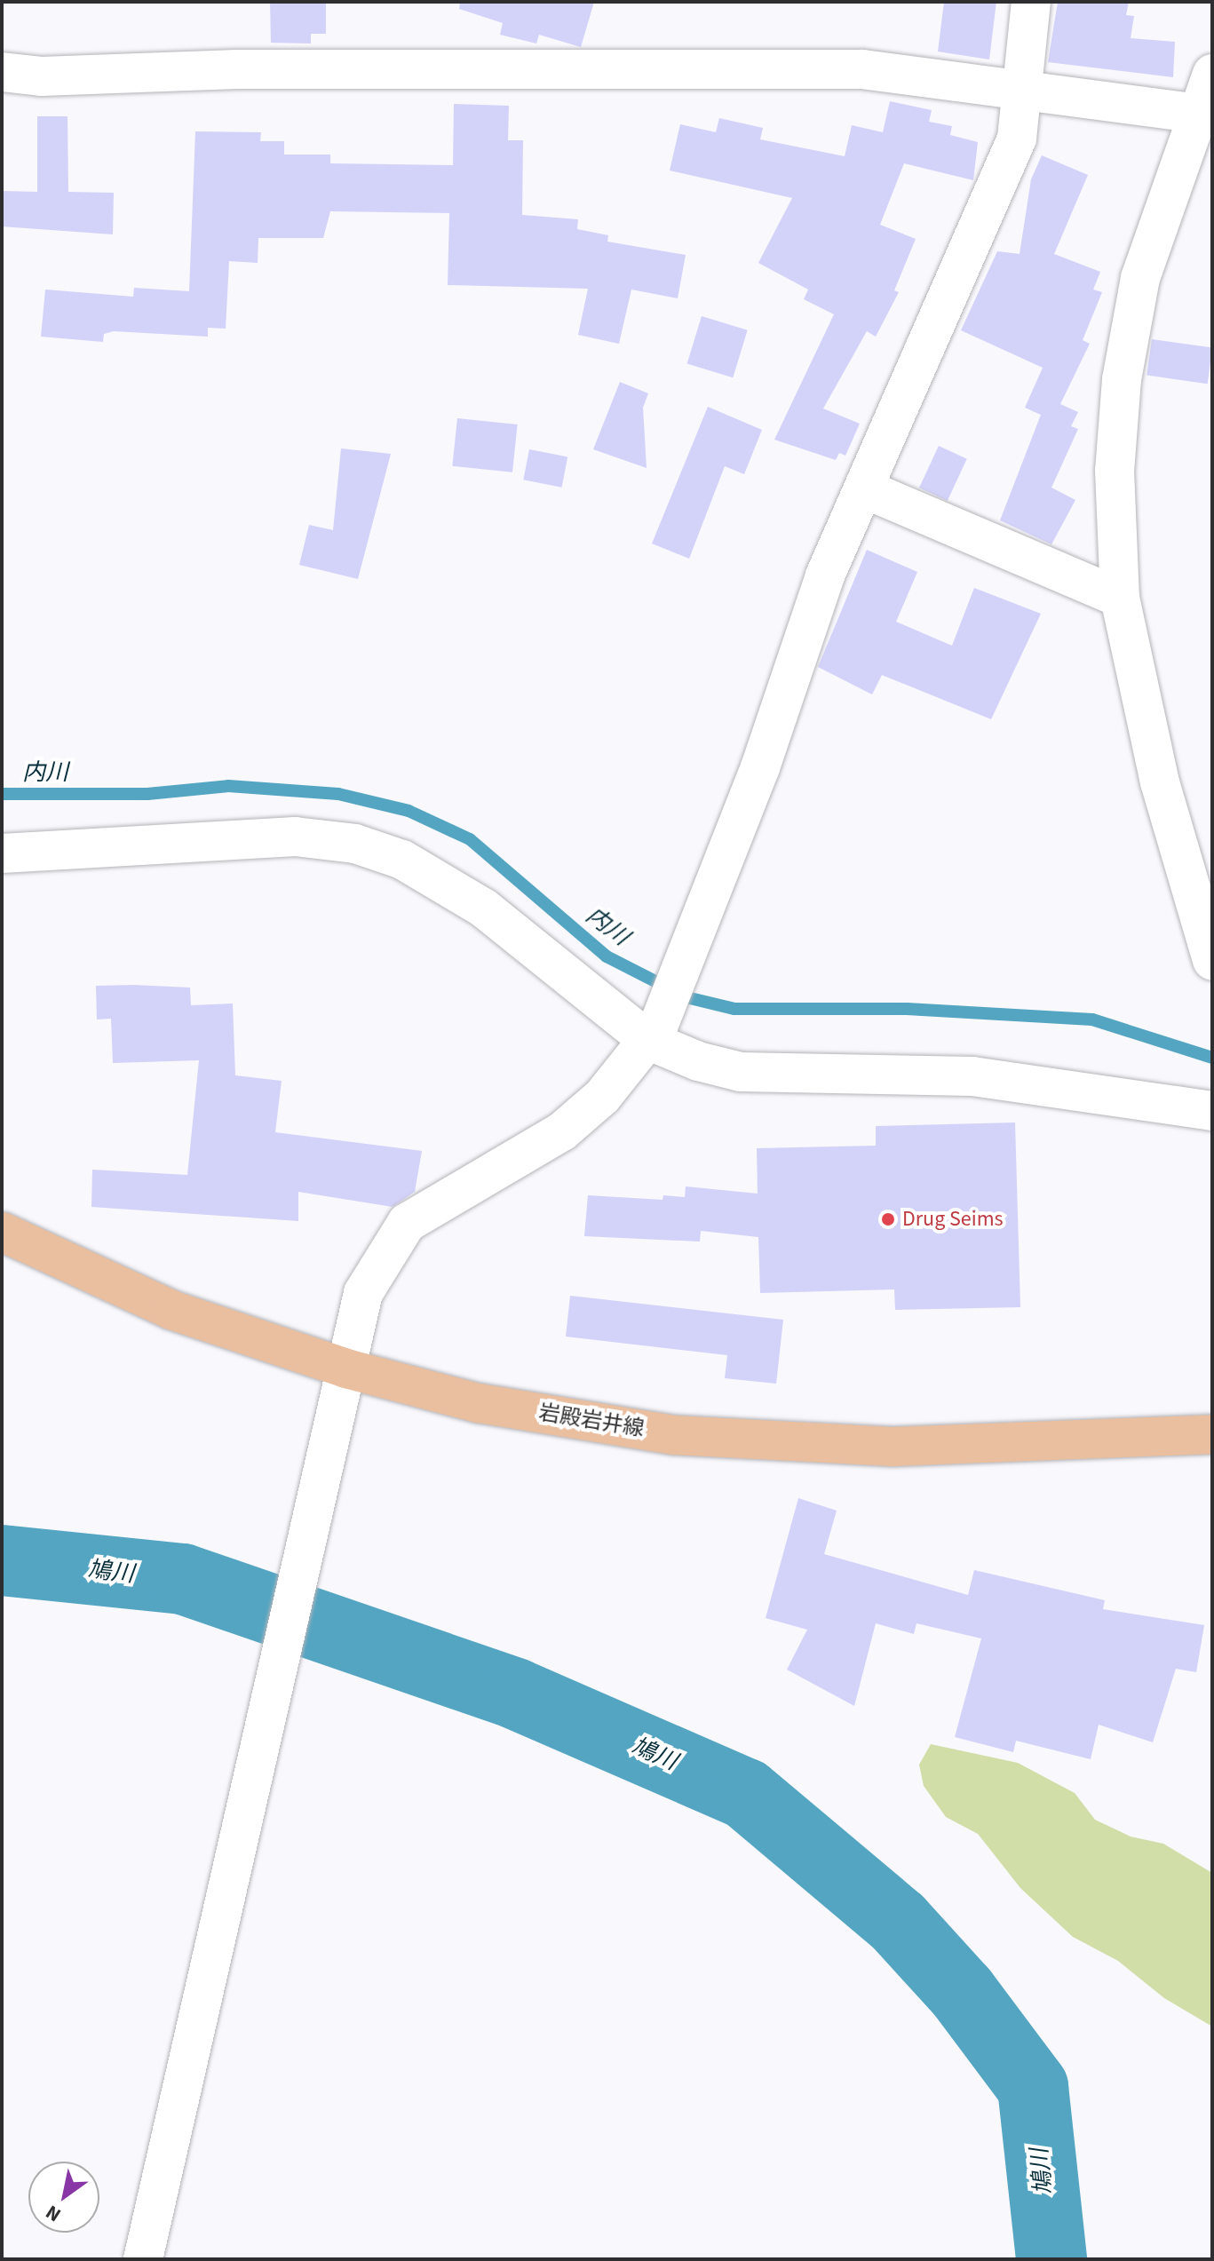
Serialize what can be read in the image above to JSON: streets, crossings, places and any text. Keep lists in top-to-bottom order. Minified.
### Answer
{"streets":{"main road":["岩殿岩井線"]},"water":["内川","鳩川"],"places":["Drug Seims"],"north":"bottom left"}
